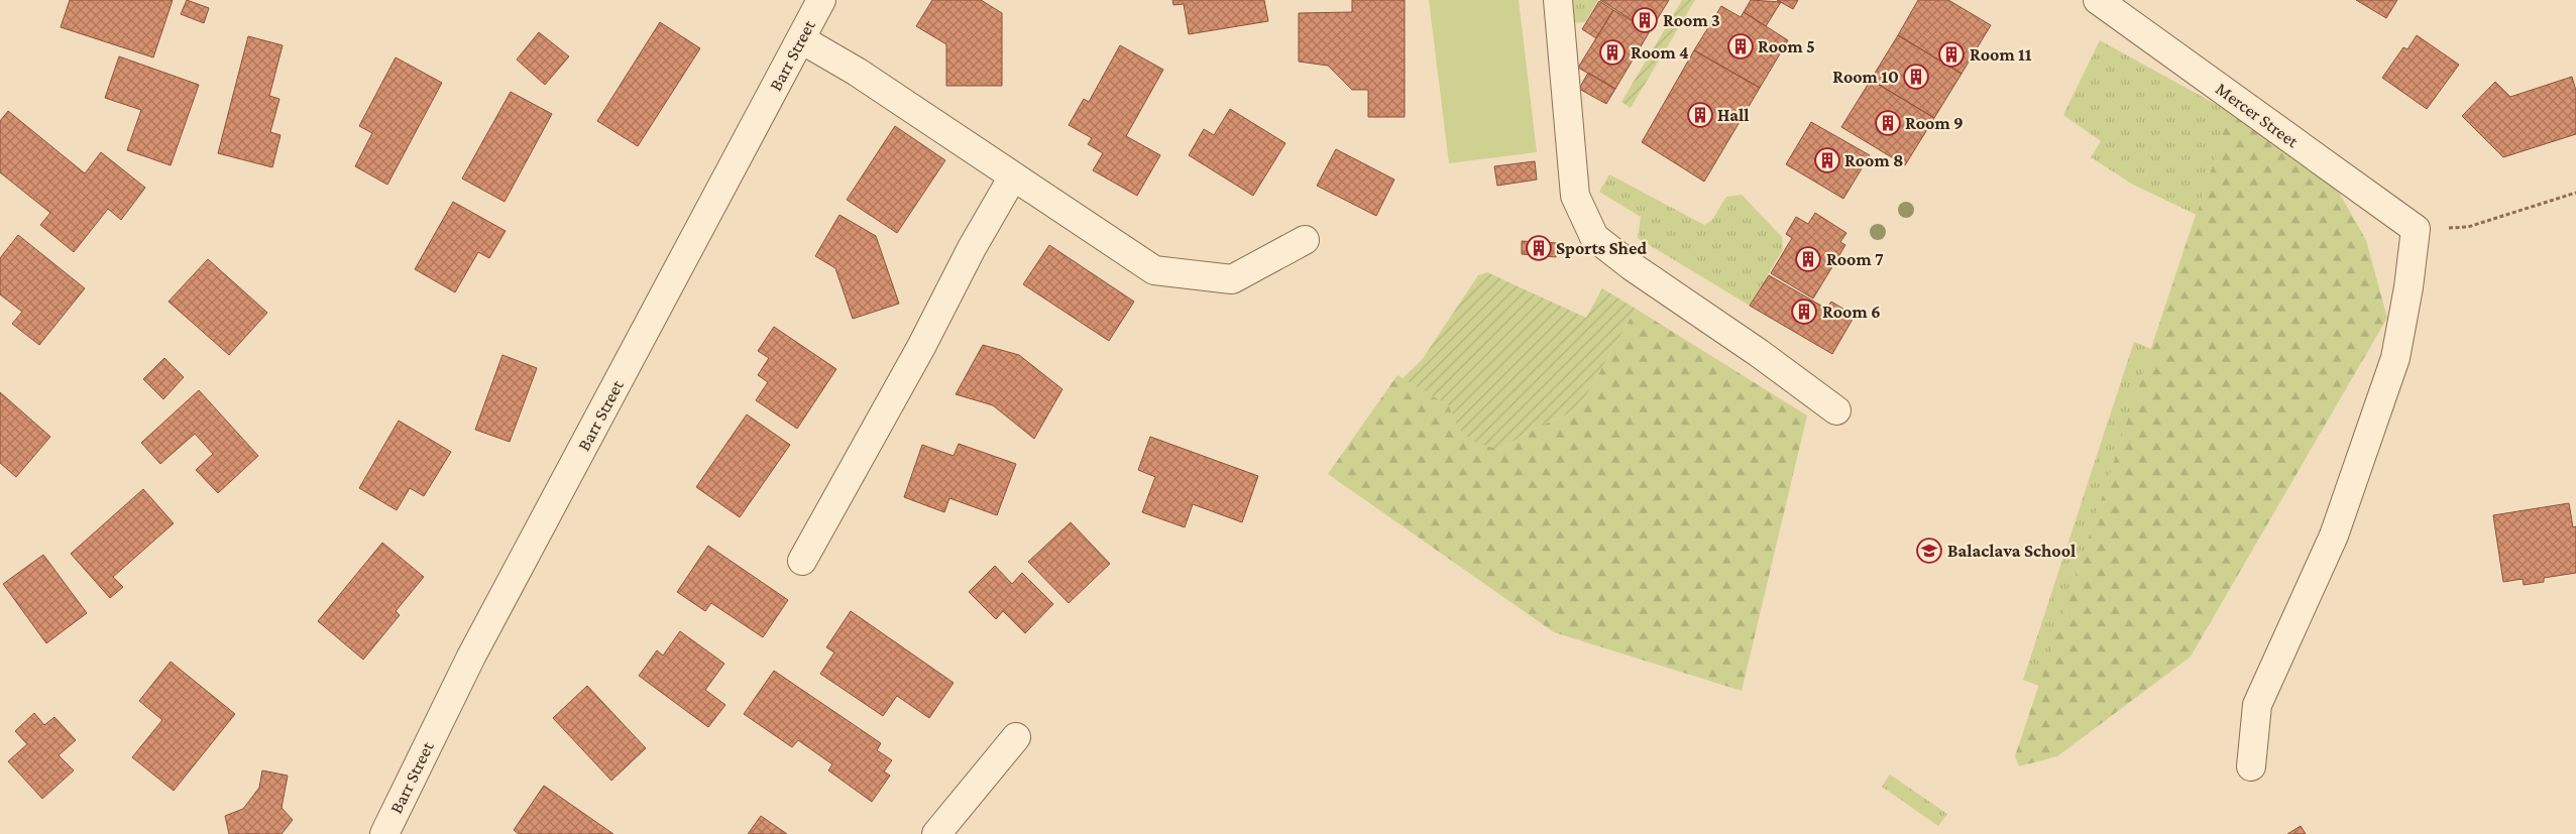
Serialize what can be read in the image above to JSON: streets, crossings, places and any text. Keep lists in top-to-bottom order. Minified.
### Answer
{"streets":{"street":["Barr Street","Mercer Street"]},"places":{"building":["Room 3","Room 5","Room 4","Room 11","Room 10","Hall","Room 9","Room 8","Sports Shed","Room 7","Room 6"],"school or university":["Balaclava School"]}}
